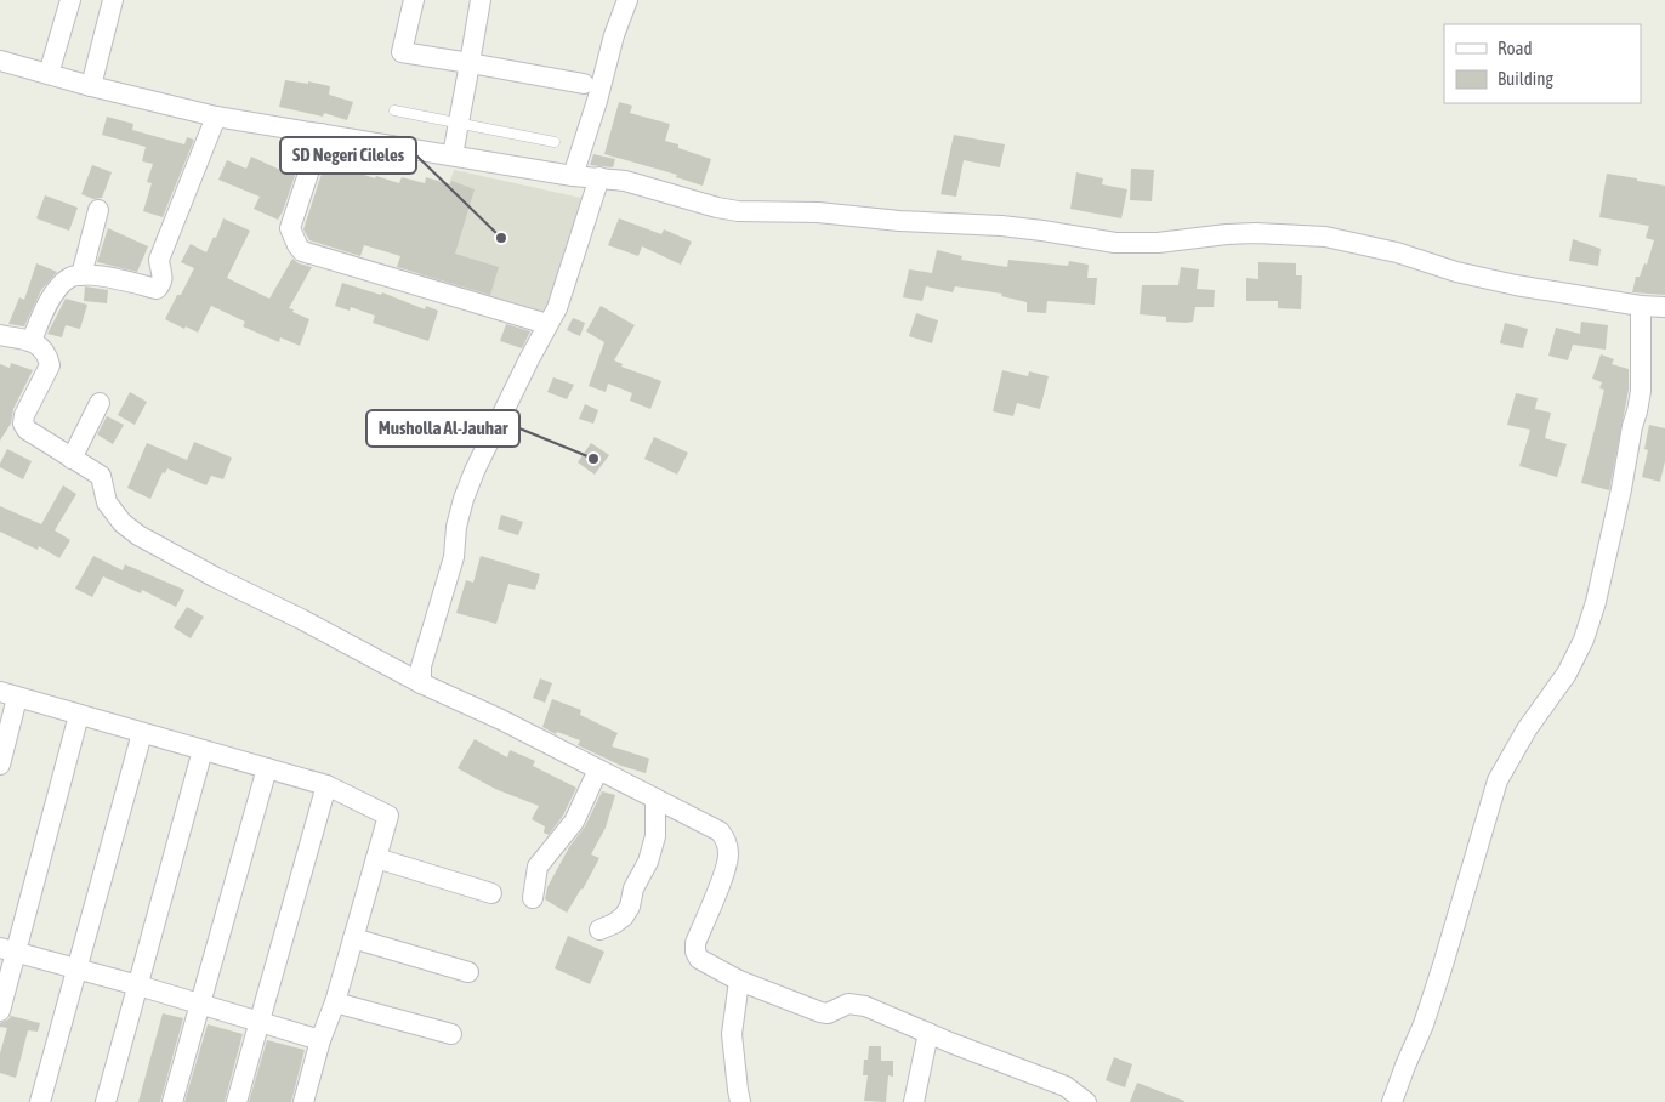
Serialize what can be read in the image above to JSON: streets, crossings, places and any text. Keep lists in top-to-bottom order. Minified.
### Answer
{"places":["SD Negeri Cileles","Musholla Al-Jauhar"],"legend":["Road","Building"]}
